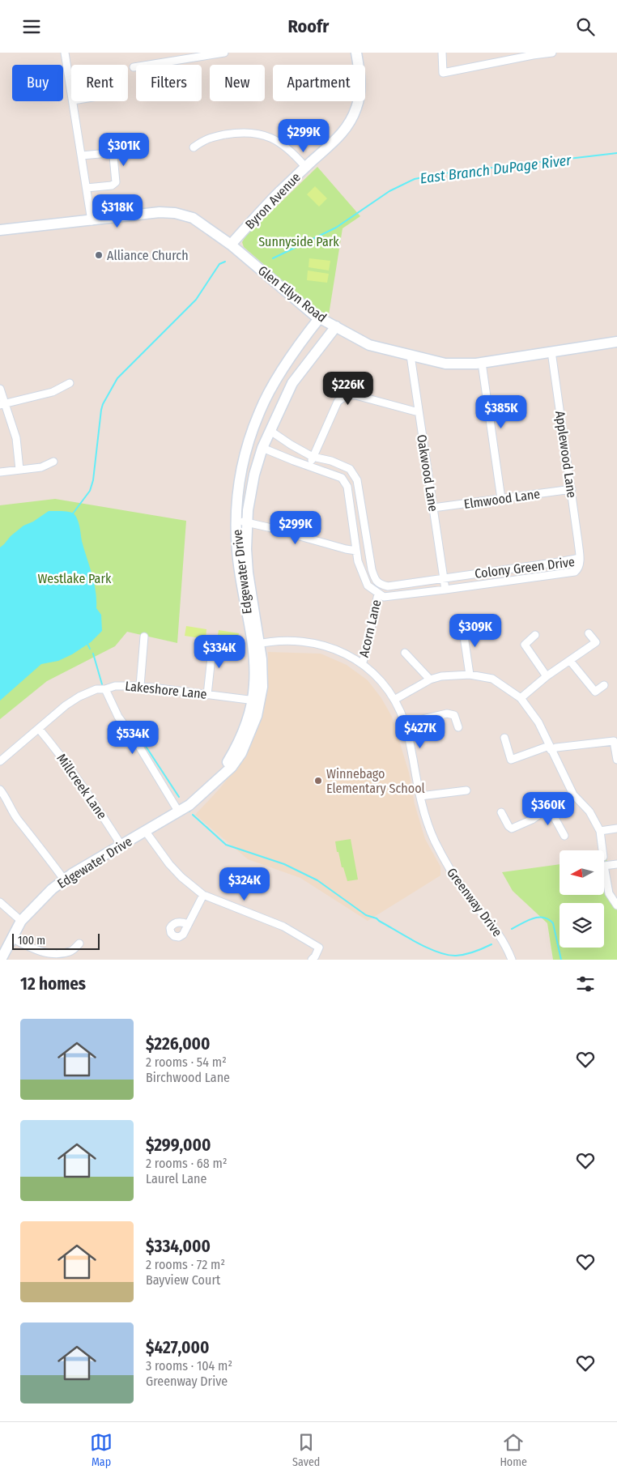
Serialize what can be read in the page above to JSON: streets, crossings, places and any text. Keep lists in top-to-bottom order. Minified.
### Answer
{"streets":{"street":["Byron Avenue","Glen Ellyn Road","Applewood Lane","Oakwood Lane","Elmwood Lane","Colony Green Drive","Edgewater Drive","Acorn Lane","Lakeshore Lane","Millcreek Lane","Greenway Drive"]},"crossings":[["Byron Avenue","Glen Ellyn Road"],["Glen Ellyn Road","Applewood Lane"],["Glen Ellyn Road","Oakwood Lane"],["Glen Ellyn Road","Edgewater Drive"],["Applewood Lane","Elmwood Lane"],["Applewood Lane","Colony Green Drive"],["Oakwood Lane","Elmwood Lane"],["Oakwood Lane","Colony Green Drive"],["Colony Green Drive","Edgewater Drive"],["Colony Green Drive","Acorn Lane"],["Edgewater Drive","Lakeshore Lane"],["Edgewater Drive","Millcreek Lane"],["Edgewater Drive","Greenway Drive"],["Acorn Lane","Greenway Drive"],["Lakeshore Lane","Millcreek Lane"]],"water":["East Branch DuPage River"],"parks":["Sunnyside Park","Westlake Park"],"places":["Alliance Church","Winnebago Elementary School"],"scale_bar":"100 m","north":"left","page":{"header":"Roofr","chip":["Buy","Rent","Filters","New","Apartment"],"price":["$299K","$301K","$318K","$226K","$385K","$299K","$309K","$334K","$427K","$534K","$360K","$324K"],"scale":"100 m","heading":"12 homes","list":[{"name":"$226,000","note":"2 rooms · 54 m² · Birchwood Lane"},{"name":"$299,000","note":"2 rooms · 68 m² · Laurel Lane"},{"name":"$334,000","note":"2 rooms · 72 m² · Bayview Court"},{"name":"$427,000","note":"3 rooms · 104 m² · Greenway Drive"}],"tabs":["Map","Saved","Home"]}}
